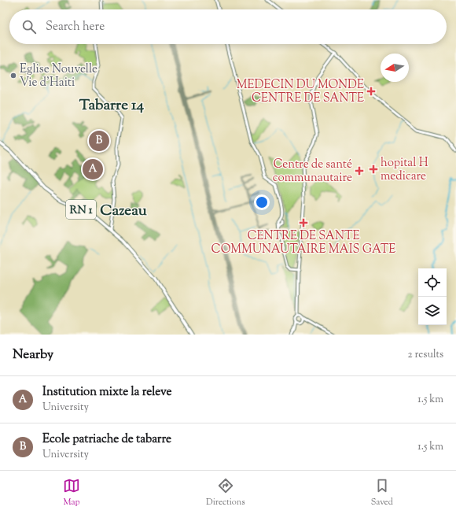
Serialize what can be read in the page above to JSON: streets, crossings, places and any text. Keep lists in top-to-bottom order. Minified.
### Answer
{"streets":{"main road":["RN 1"]},"districts":["Tabarre 14","Cazeau"],"places":{"other":["Eglise Nouvelle Vie d'Haiti"],"health":["MEDECIN DU MONDE CENTRE DE SANTE","hopital H medicare","Centre de santé communautaire","CENTRE DE SANTE COMMUNAUTAIRE MAIS GATE"]},"north":"left","page":{"search":"Search here","pins":["B","A"],"heading":["Nearby","2 results"],"list":[{"mark":"A","name":"Institution mixte la releve","note":"University","value":"1.5 km"},{"mark":"B","name":"Ecole patriache de tabarre","note":"University","value":"1.5 km"}],"nav":["Map","Directions","Saved"]}}
